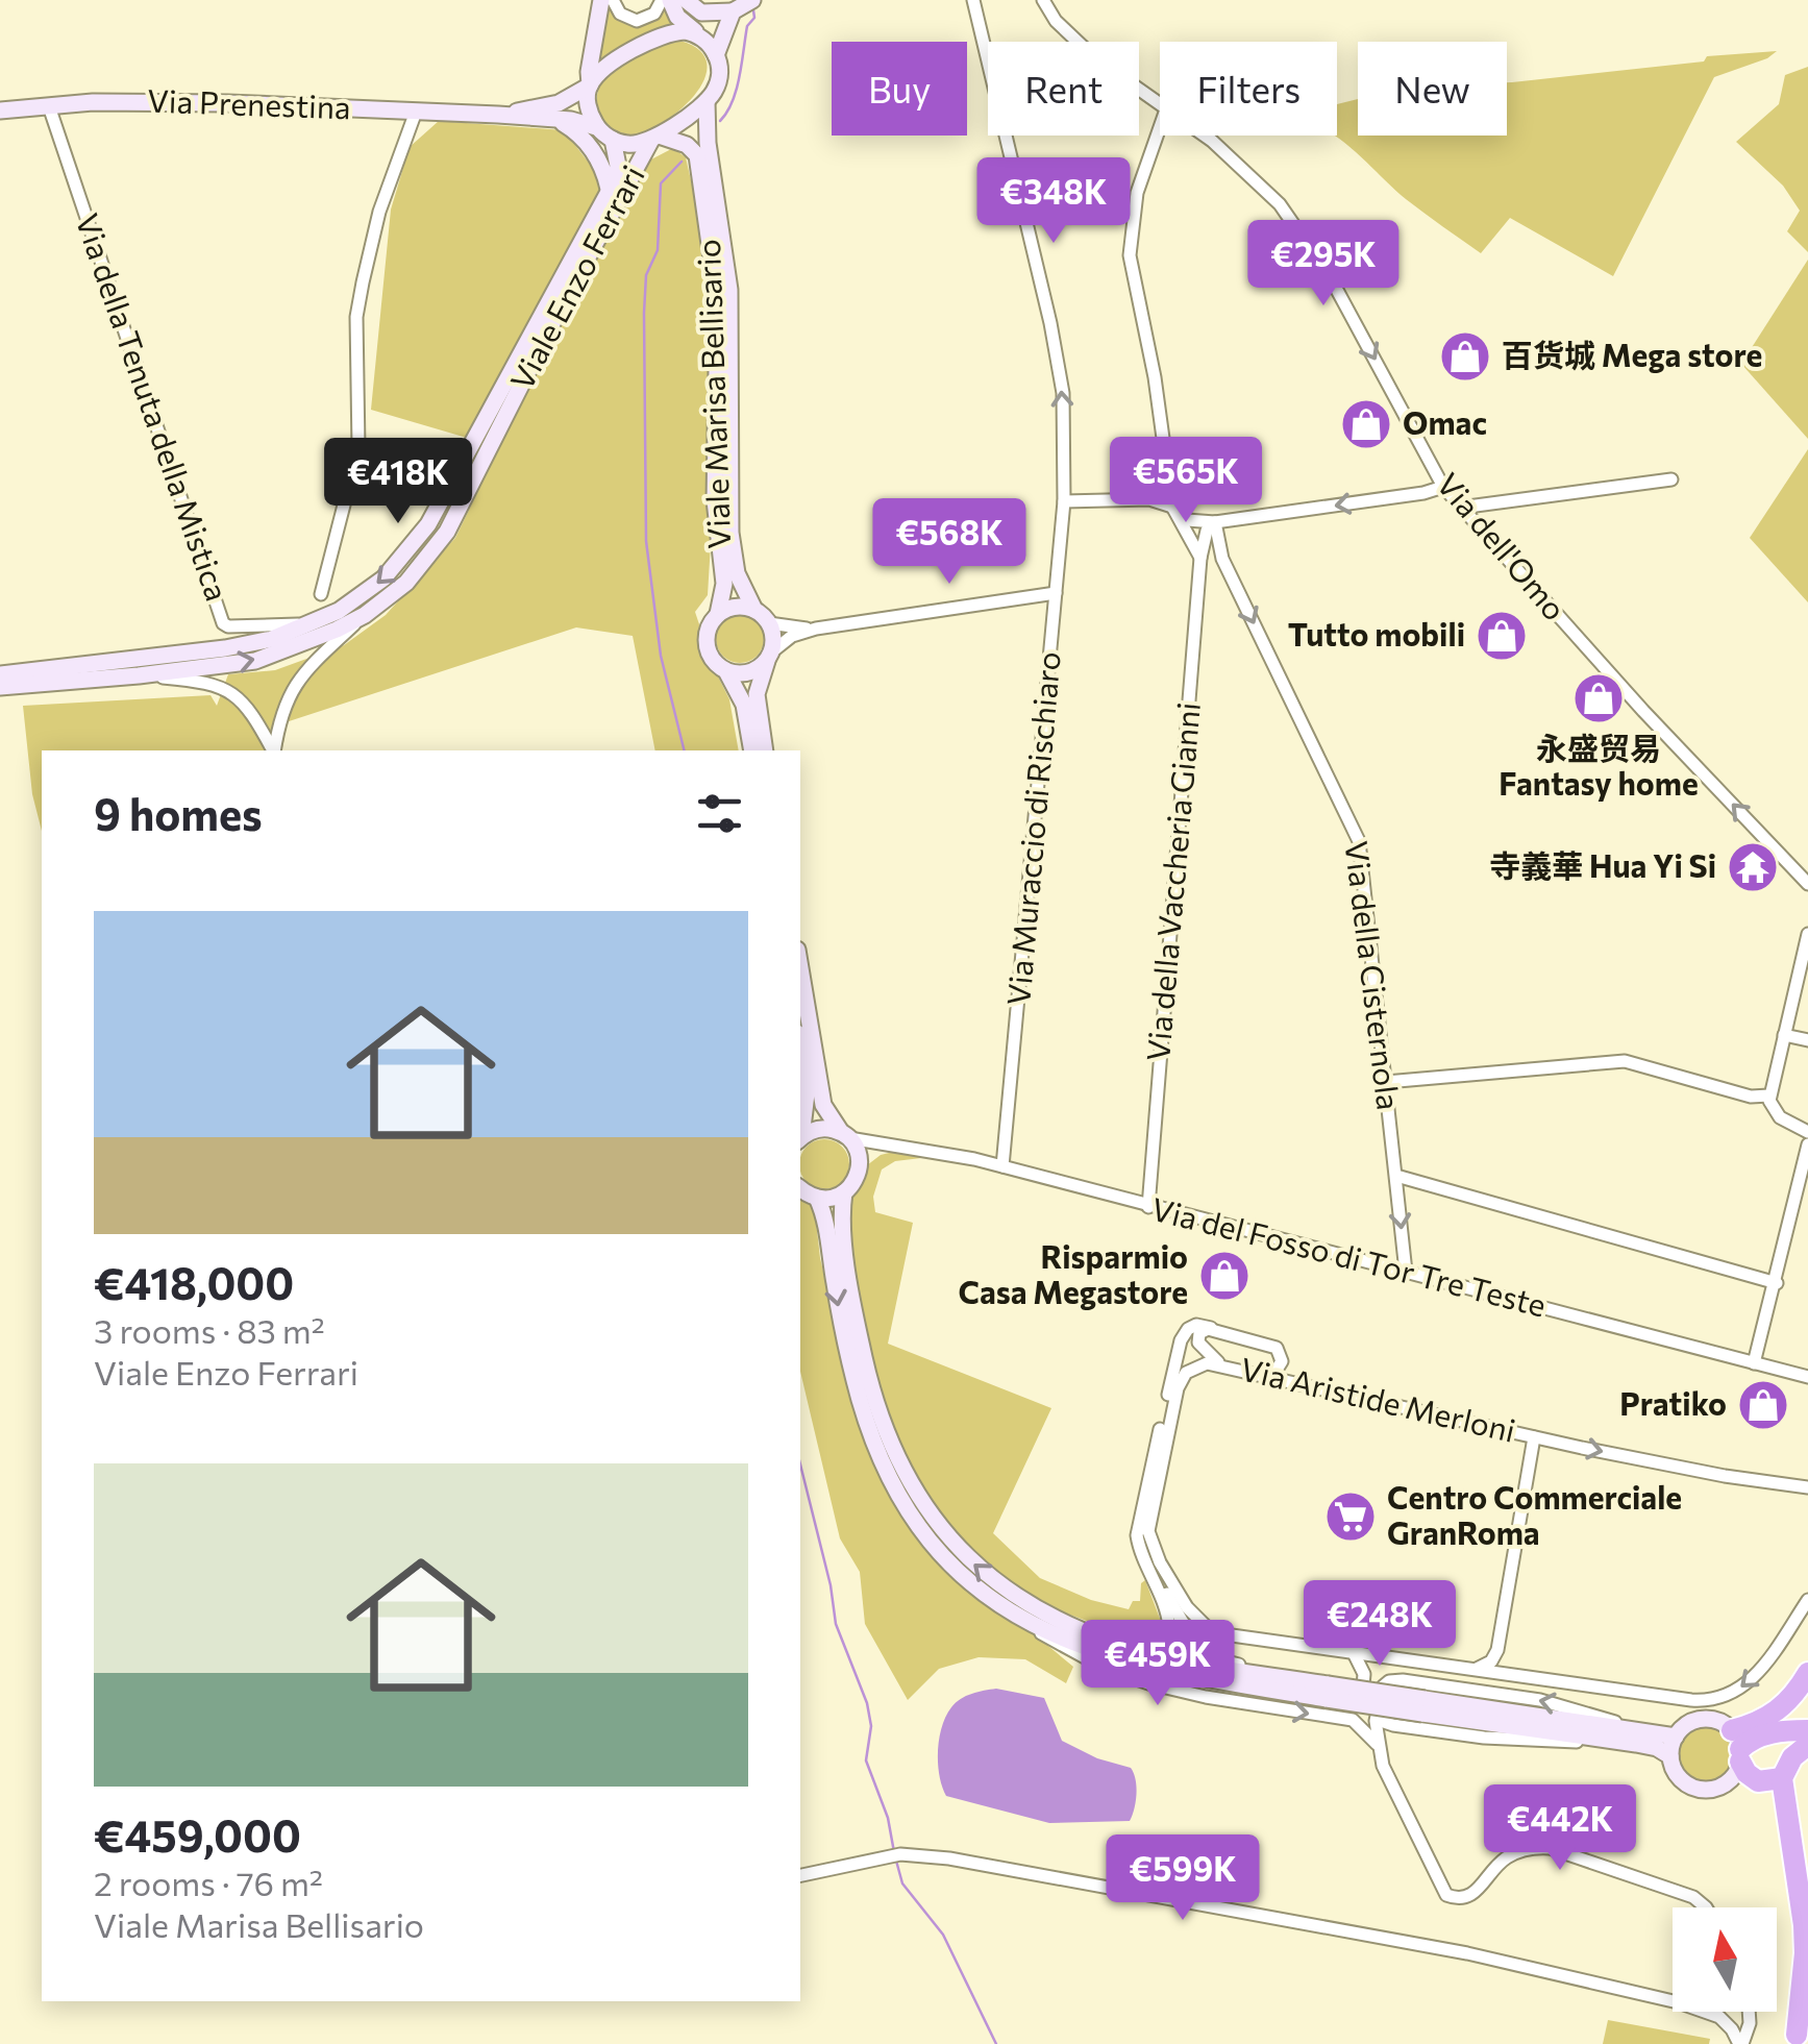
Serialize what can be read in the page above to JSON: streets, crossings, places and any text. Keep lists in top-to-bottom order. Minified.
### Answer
{"streets":{"main road":["Via Prenestina","Viale Enzo Ferrari","Viale Marisa Bellisario"],"street":["Via della Tenuta della Mistica","Via dell'Omo","Via Muraccio di Rischiaro","Via della Vaccheria Gianni","Via della Cisternola","Via del Fosso di Tor Tre Teste","Via Aristide Merloni"]},"crossings":[["Via Prenestina","Viale Enzo Ferrari"],["Via Prenestina","Viale Marisa Bellisario"],["Via Prenestina","Via della Tenuta della Mistica"],["Viale Enzo Ferrari","Viale Marisa Bellisario"],["Viale Enzo Ferrari","Via della Tenuta della Mistica"],["Via Muraccio di Rischiaro","Via del Fosso di Tor Tre Teste"],["Via della Vaccheria Gianni","Via della Cisternola"],["Via della Vaccheria Gianni","Via del Fosso di Tor Tre Teste"],["Via della Cisternola","Via del Fosso di Tor Tre Teste"]],"one_way":["Via della Cisternola"],"places":{"shop":["百货城 Mega store","Omac","Tutto mobili","永盛贸易 Fantasy home","Risparmio Casa Megastore","Pratiko"],"temple":["寺義華 Hua Yi Si"],"supermarket":["Centro Commerciale GranRoma"]},"north":"top","page":{"chip":["Buy","Rent","Filters","New"],"price":["€348K","€295K","€565K","€418K","€568K","€248K","€459K","€442K","€599K"],"heading":"9 homes","list":[{"name":"€418,000","note":"3 rooms · 83 m² · Viale Enzo Ferrari"},{"name":"€459,000","note":"2 rooms · 76 m² · Viale Marisa Bellisario"}]}}
